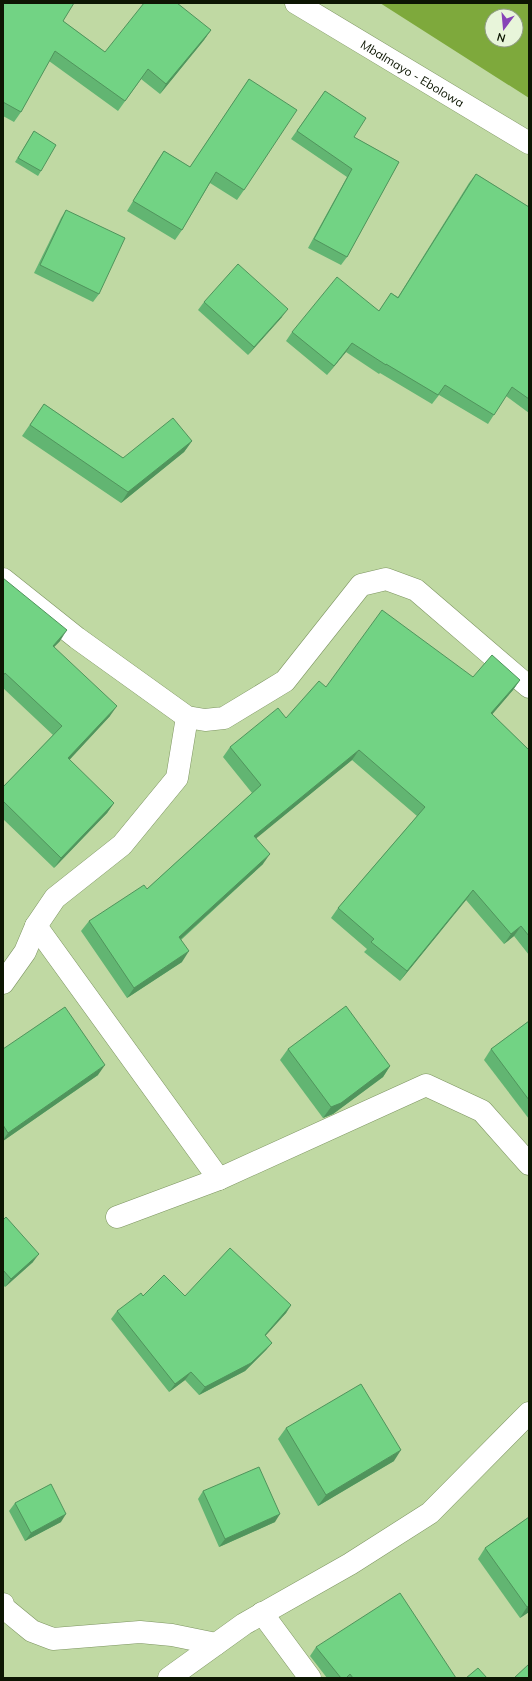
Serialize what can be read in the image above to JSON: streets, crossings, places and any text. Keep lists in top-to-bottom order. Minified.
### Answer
{"streets":{"main road":["Mbalmayo - Ebolowa"]},"north":"bottom"}
